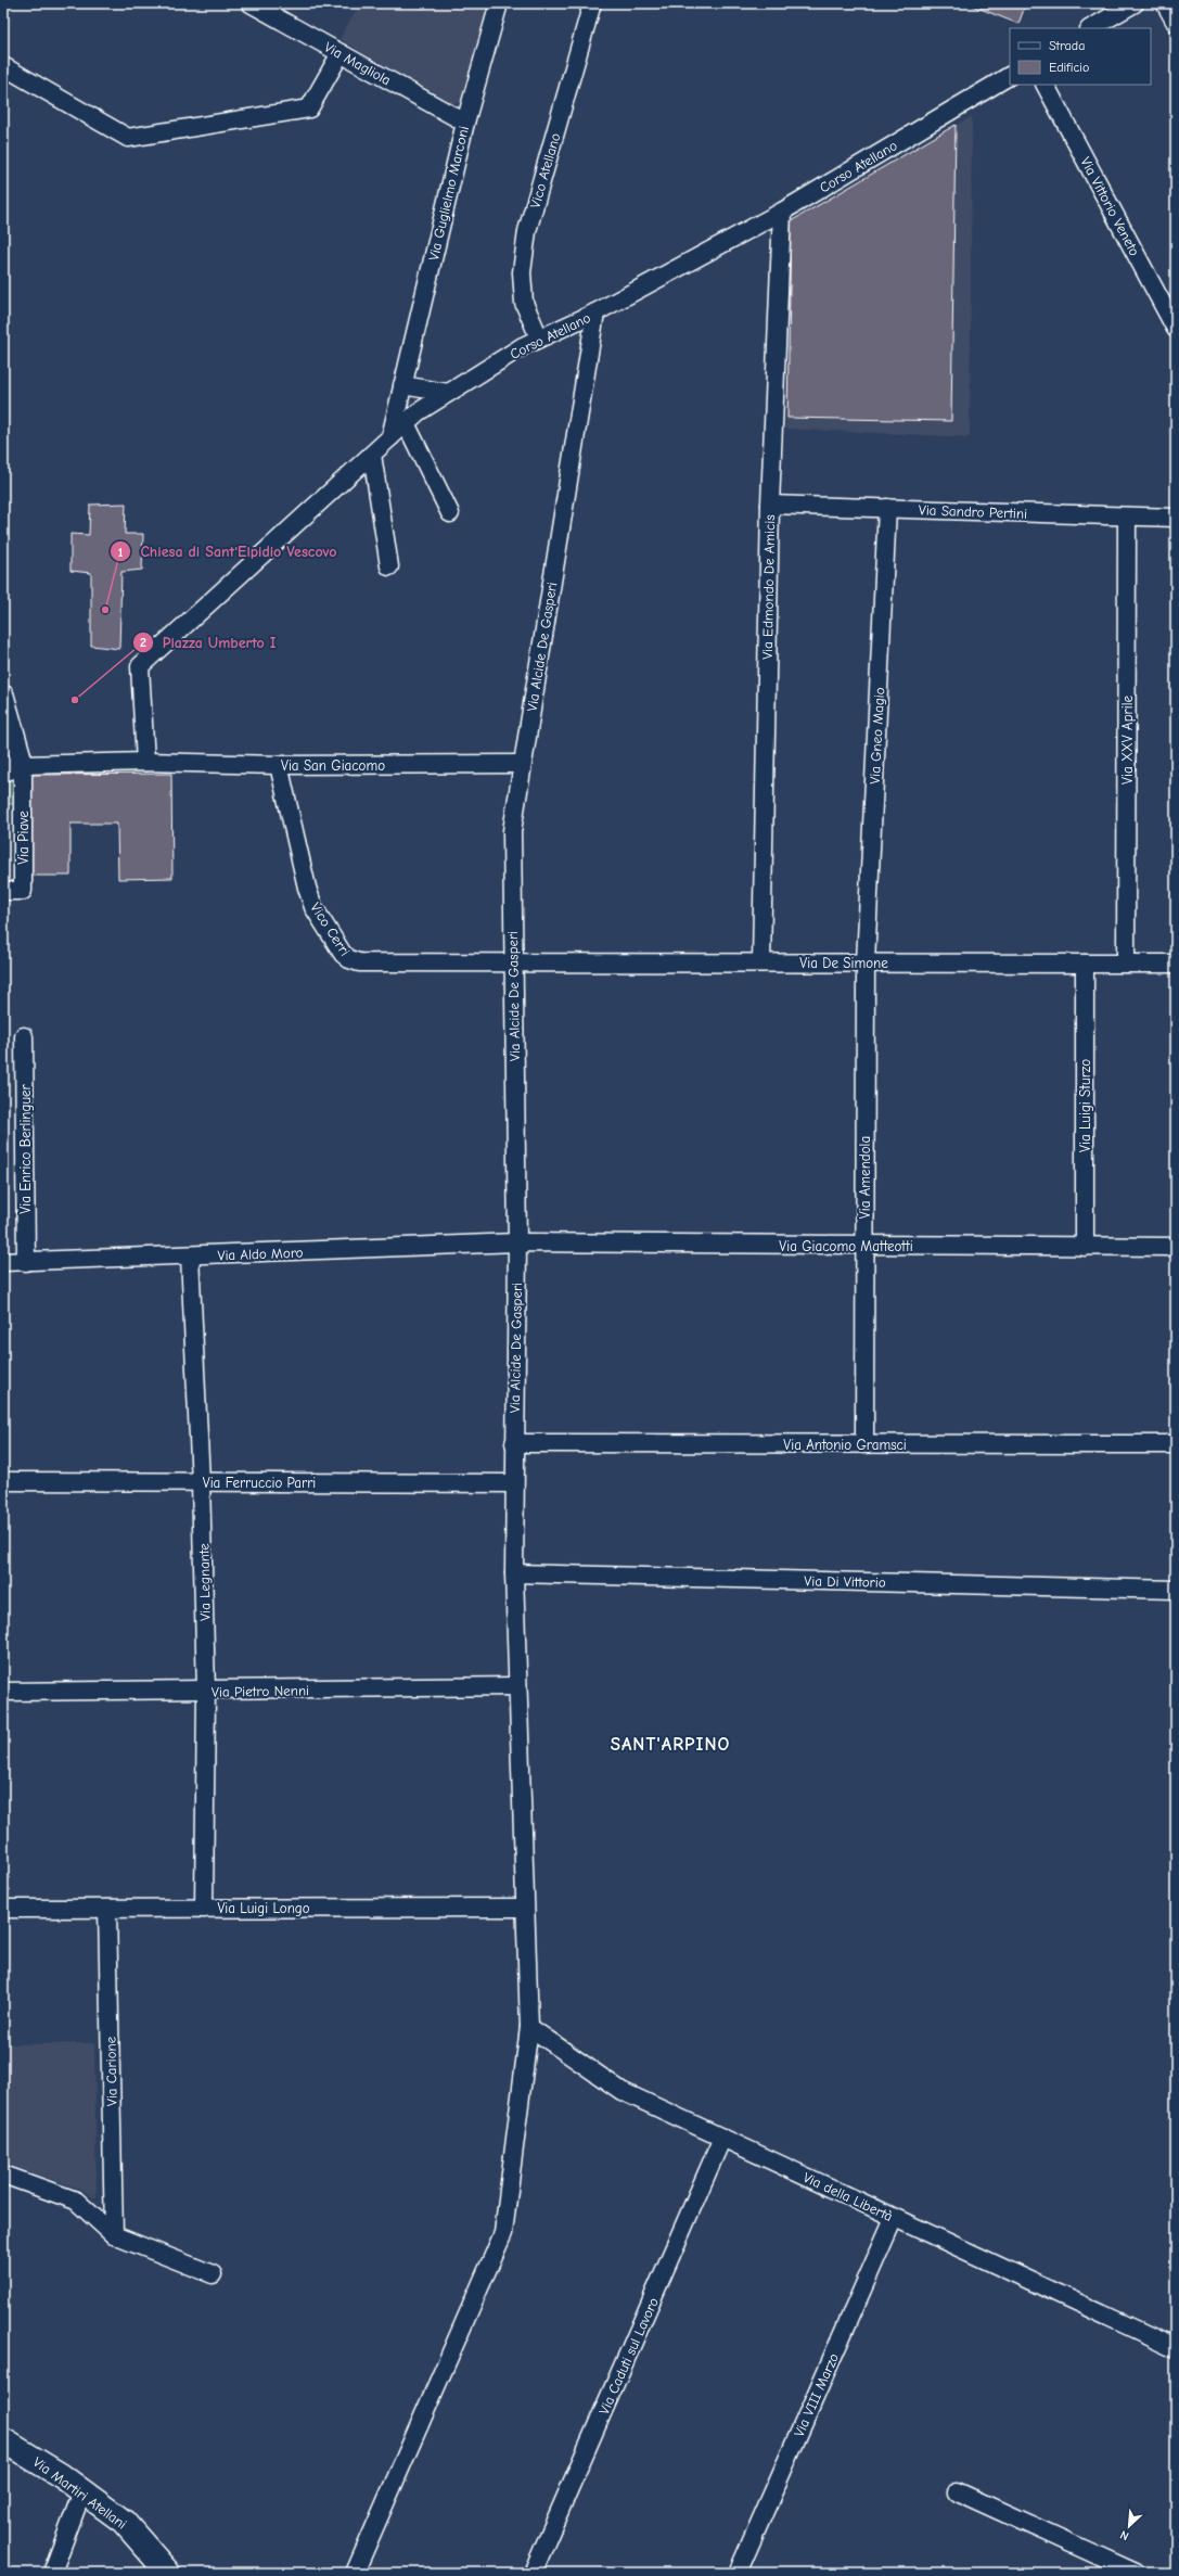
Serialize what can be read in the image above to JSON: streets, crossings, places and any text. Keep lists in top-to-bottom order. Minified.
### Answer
{"streets":{"main road":["Via Martiri Atellani"],"street":["Via Magliola","Corso Atellano","Vico Atellano","Via Guglielmo Marconi","Via Vittorio Veneto","Via Sandro Pertini","Via Edmondo De Amicis","Via Alcide De Gasperi","Via Gneo Magio","Via XXV Aprile","Via San Giacomo","Via Piave","Vico Cerri","Via De Simone","Via Luigi Sturzo","Via Enrico Berlinguer","Via Amendola","Via Giacomo Matteotti","Via Aldo Moro","Via Antonio Gramsci","Via Ferruccio Parri","Via Di Vittorio","Via Legnante","Via Pietro Nenni","Via Luigi Longo","Via Carione","Via della Libertà","Via Caduti sul Lavoro","Via VIII Marzo"]},"crossings":[["Via Magliola","Via Guglielmo Marconi"],["Corso Atellano","Vico Atellano"],["Corso Atellano","Via Guglielmo Marconi"],["Corso Atellano","Via Edmondo De Amicis"],["Corso Atellano","Via Alcide De Gasperi"],["Corso Atellano","Via San Giacomo"],["Via Sandro Pertini","Via Edmondo De Amicis"],["Via Sandro Pertini","Via Gneo Magio"],["Via Sandro Pertini","Via XXV Aprile"],["Via Edmondo De Amicis","Via De Simone"],["Via Alcide De Gasperi","Via San Giacomo"],["Via Alcide De Gasperi","Vico Cerri"],["Via Alcide De Gasperi","Via De Simone"],["Via Alcide De Gasperi","Via Giacomo Matteotti"],["Via Alcide De Gasperi","Via Aldo Moro"],["Via Alcide De Gasperi","Via Antonio Gramsci"],["Via Alcide De Gasperi","Via Ferruccio Parri"],["Via Alcide De Gasperi","Via Di Vittorio"],["Via Alcide De Gasperi","Via Pietro Nenni"],["Via Alcide De Gasperi","Via Luigi Longo"],["Via Alcide De Gasperi","Via della Libertà"],["Via Gneo Magio","Via De Simone"],["Via Gneo Magio","Via Amendola"],["Via XXV Aprile","Via De Simone"],["Via San Giacomo","Via Piave"],["Via San Giacomo","Vico Cerri"],["Vico Cerri","Via De Simone"],["Via De Simone","Via Luigi Sturzo"],["Via De Simone","Via Amendola"],["Via Luigi Sturzo","Via Giacomo Matteotti"],["Via Enrico Berlinguer","Via Aldo Moro"],["Via Amendola","Via Giacomo Matteotti"],["Via Amendola","Via Antonio Gramsci"],["Via Giacomo Matteotti","Via Aldo Moro"],["Via Aldo Moro","Via Legnante"],["Via Ferruccio Parri","Via Legnante"],["Via Legnante","Via Pietro Nenni"],["Via Legnante","Via Luigi Longo"],["Via Luigi Longo","Via Carione"],["Via della Libertà","Via Caduti sul Lavoro"],["Via della Libertà","Via VIII Marzo"]],"districts":["SANT'ARPINO"],"places":["Chiesa di Sant'Elpidio Vescovo","Piazza Umberto I"],"legend":["Strada","Edificio"],"north":"bottom left"}
